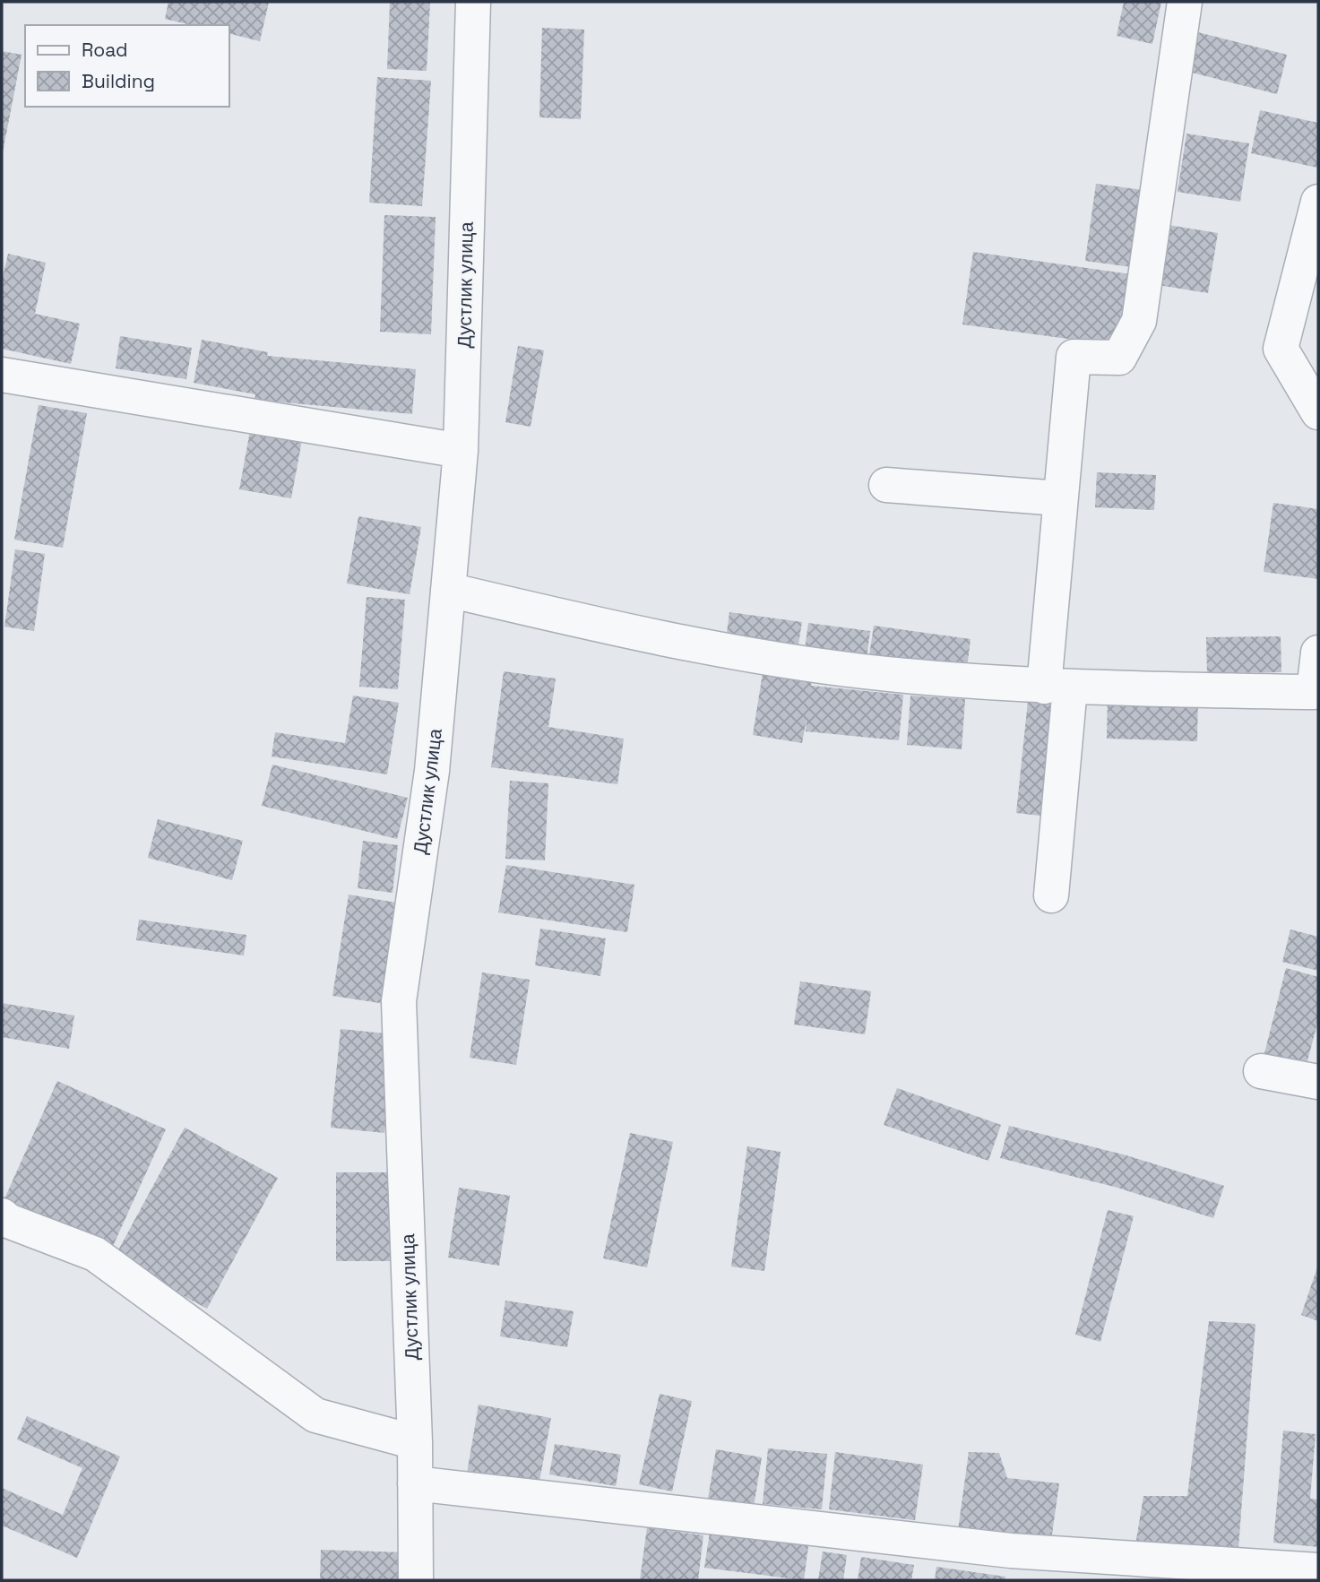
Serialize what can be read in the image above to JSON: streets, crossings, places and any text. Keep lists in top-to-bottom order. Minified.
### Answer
{"streets":{"street":["Дустлик улица"]},"legend":["Road","Building"]}
